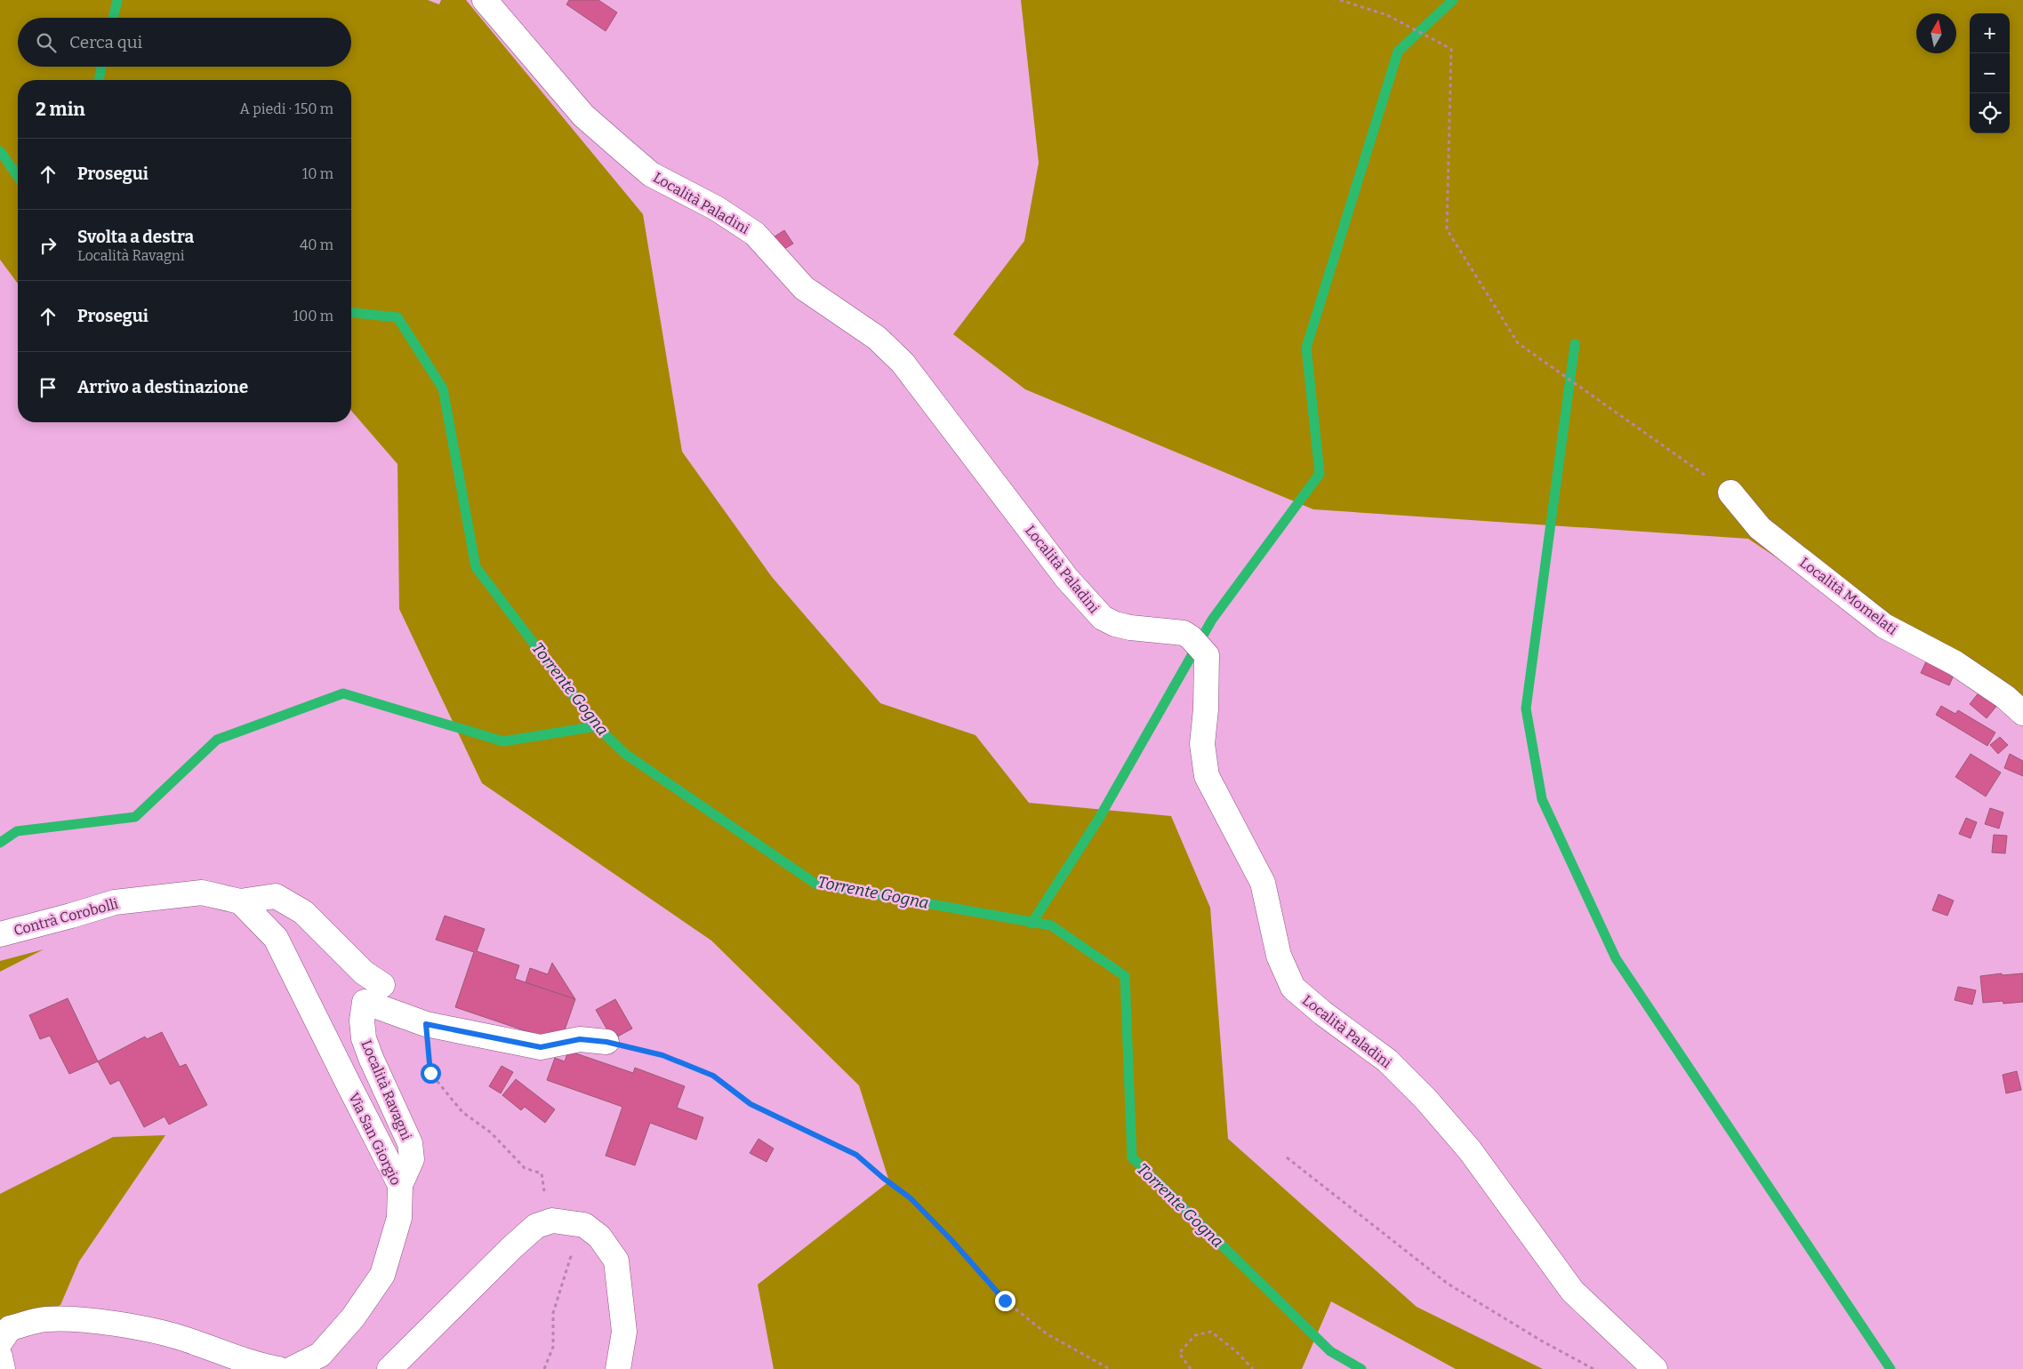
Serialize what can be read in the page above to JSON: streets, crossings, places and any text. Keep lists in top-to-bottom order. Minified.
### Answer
{"streets":{"street":["Località Paladini","Località Momelati","Contrà Corobolli","Località Ravagni","Via San Giorgio"]},"crossings":[["Contrà Corobolli","Via San Giorgio"],["Località Ravagni","Via San Giorgio"]],"water":["Torrente Gogna"],"north":"top","page":{"map_buttons":["+","−"],"search":"Cerca qui","heading":["2 min","A piedi · 150 m"],"list":[["Prosegui","10 m"],["Svolta a destra","Località Ravagni","40 m"],["Prosegui","100 m"],"Arrivo a destinazione"]}}
